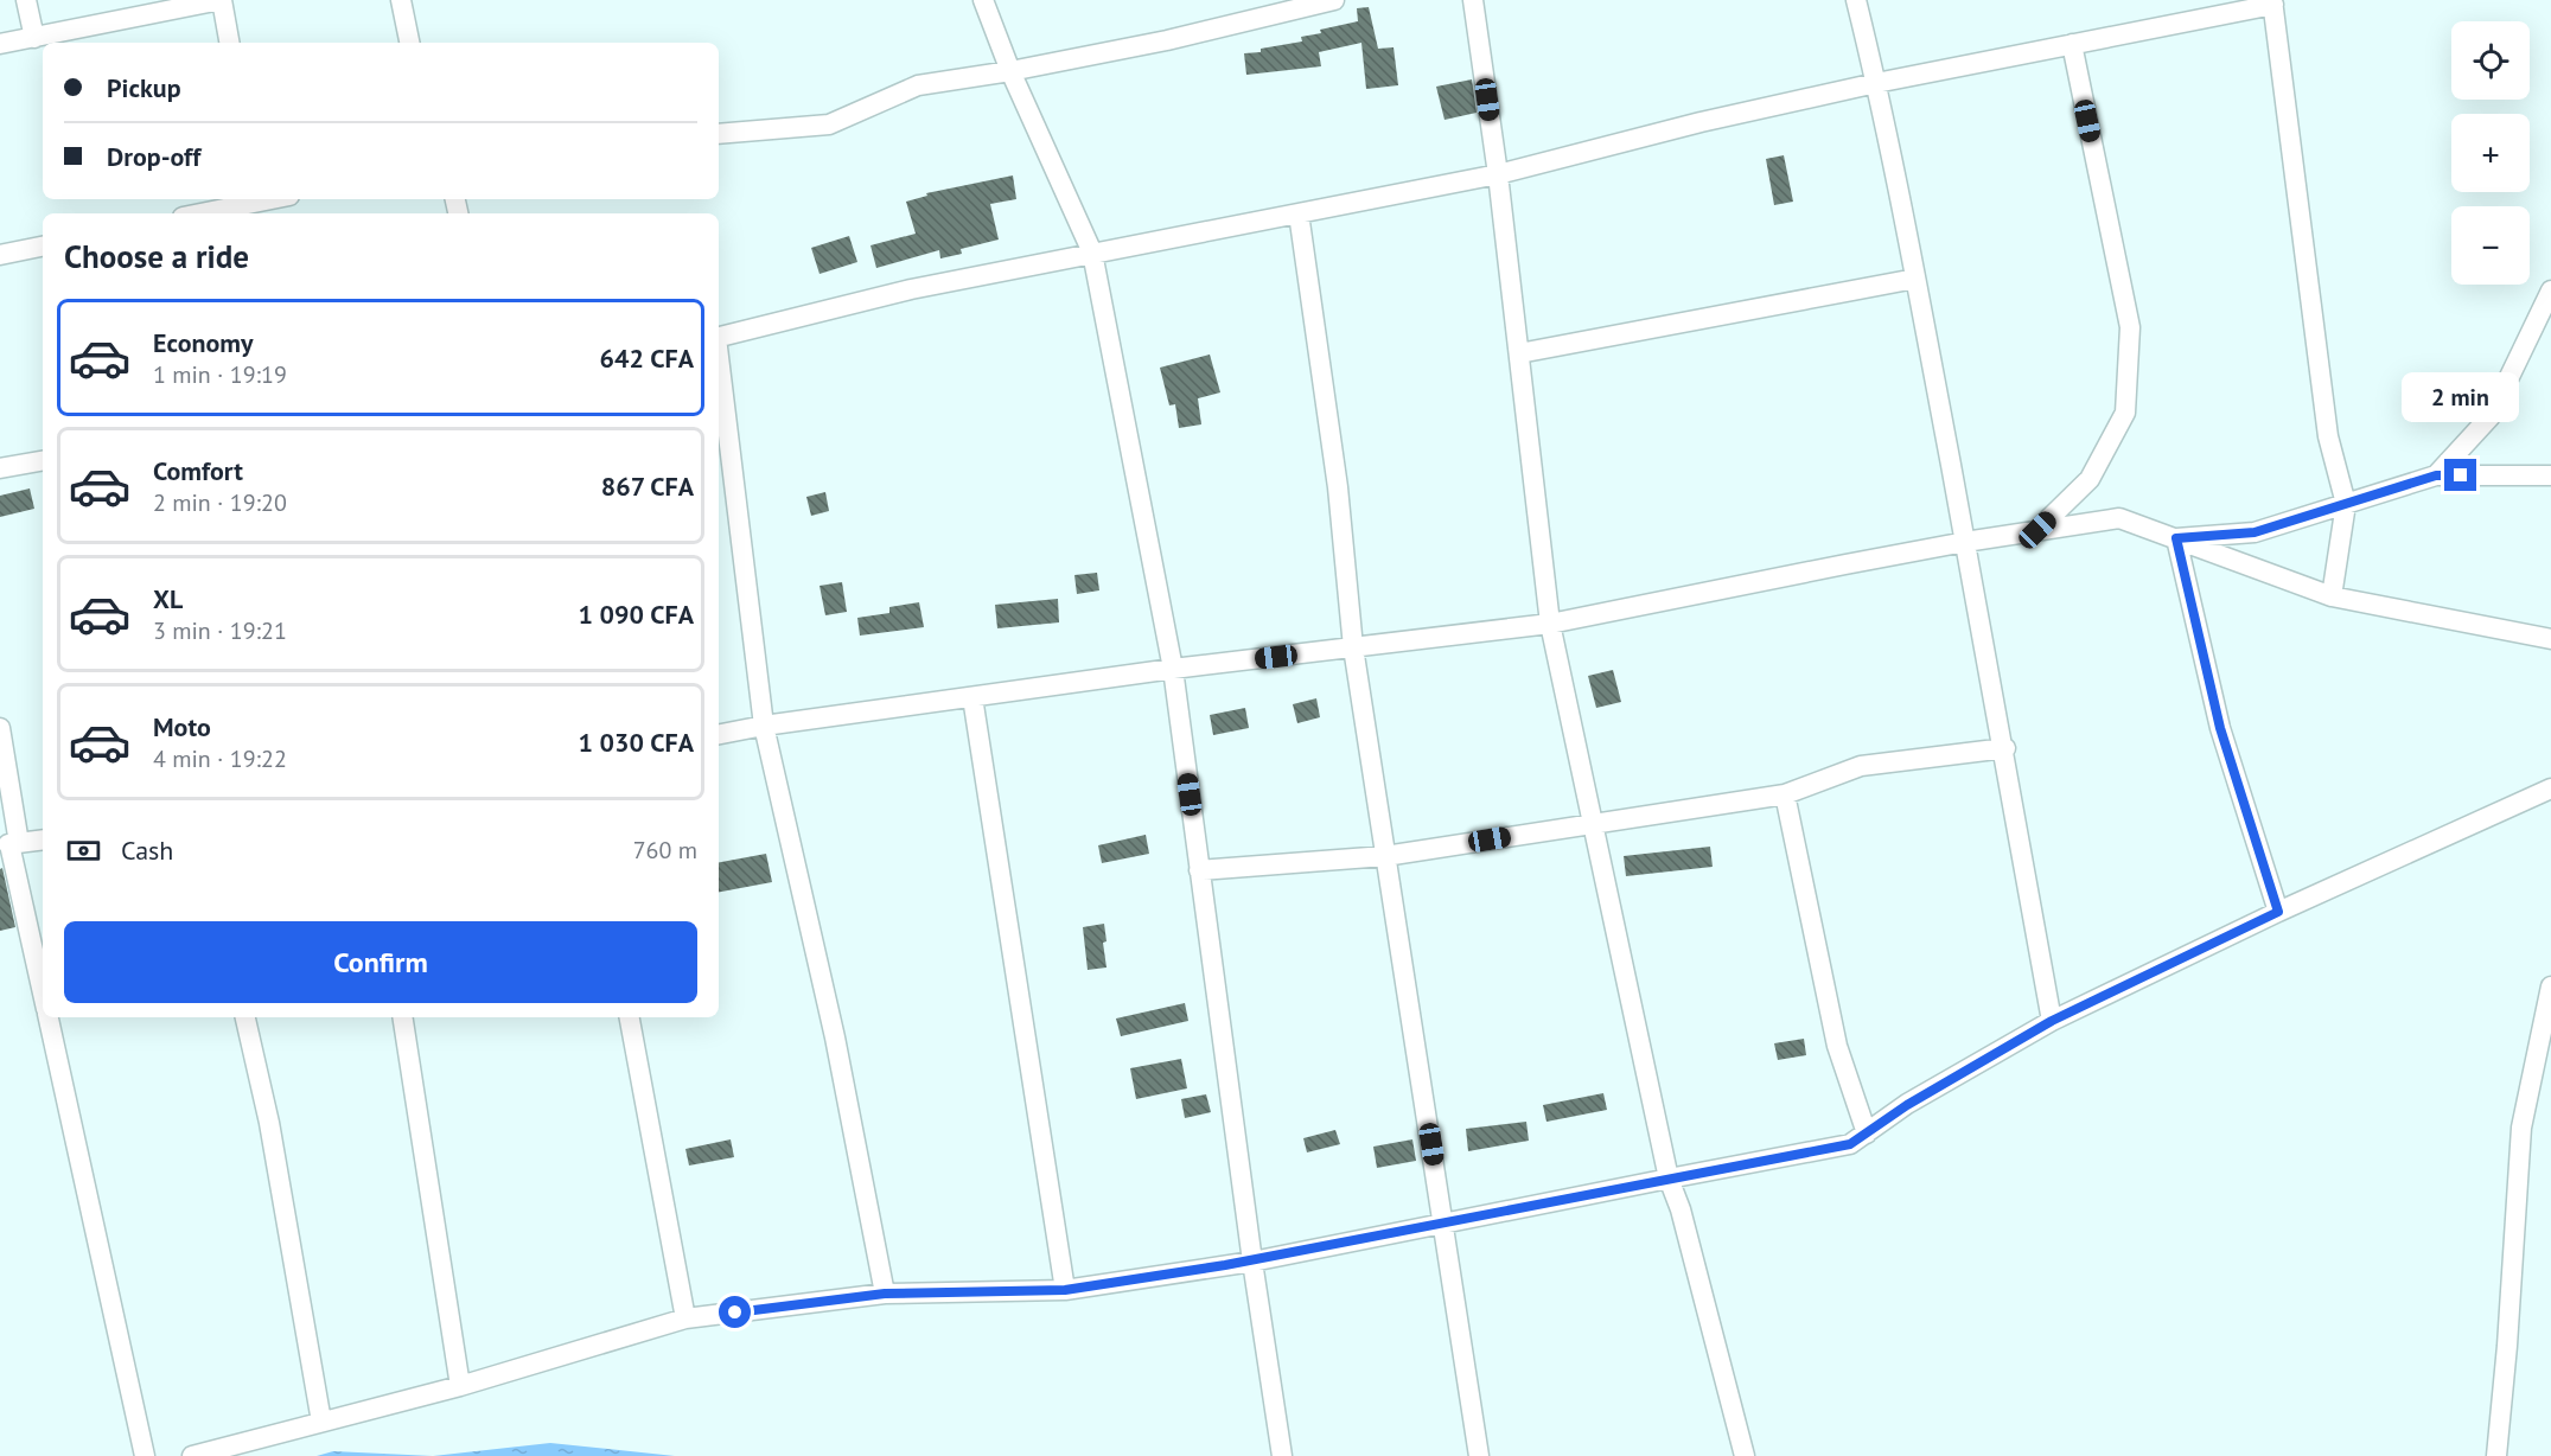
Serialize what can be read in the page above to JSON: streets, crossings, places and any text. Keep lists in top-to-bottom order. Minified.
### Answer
{"page":{"map_buttons":["+","−"],"banner":["Pickup","Drop-off"],"heading":"Choose a ride","list":[{"name":"Economy","note":"1 min · 19:19","value":"642 CFA"},{"name":"Comfort","note":"2 min · 19:20","value":"867 CFA"},{"name":"XL","note":"3 min · 19:21","value":"1 090 CFA"},{"name":"Moto","note":"4 min · 19:22","value":"1 030 CFA"}],"bubble":"2 min","pay":["Cash","760 m"],"buttons":"Confirm"}}
